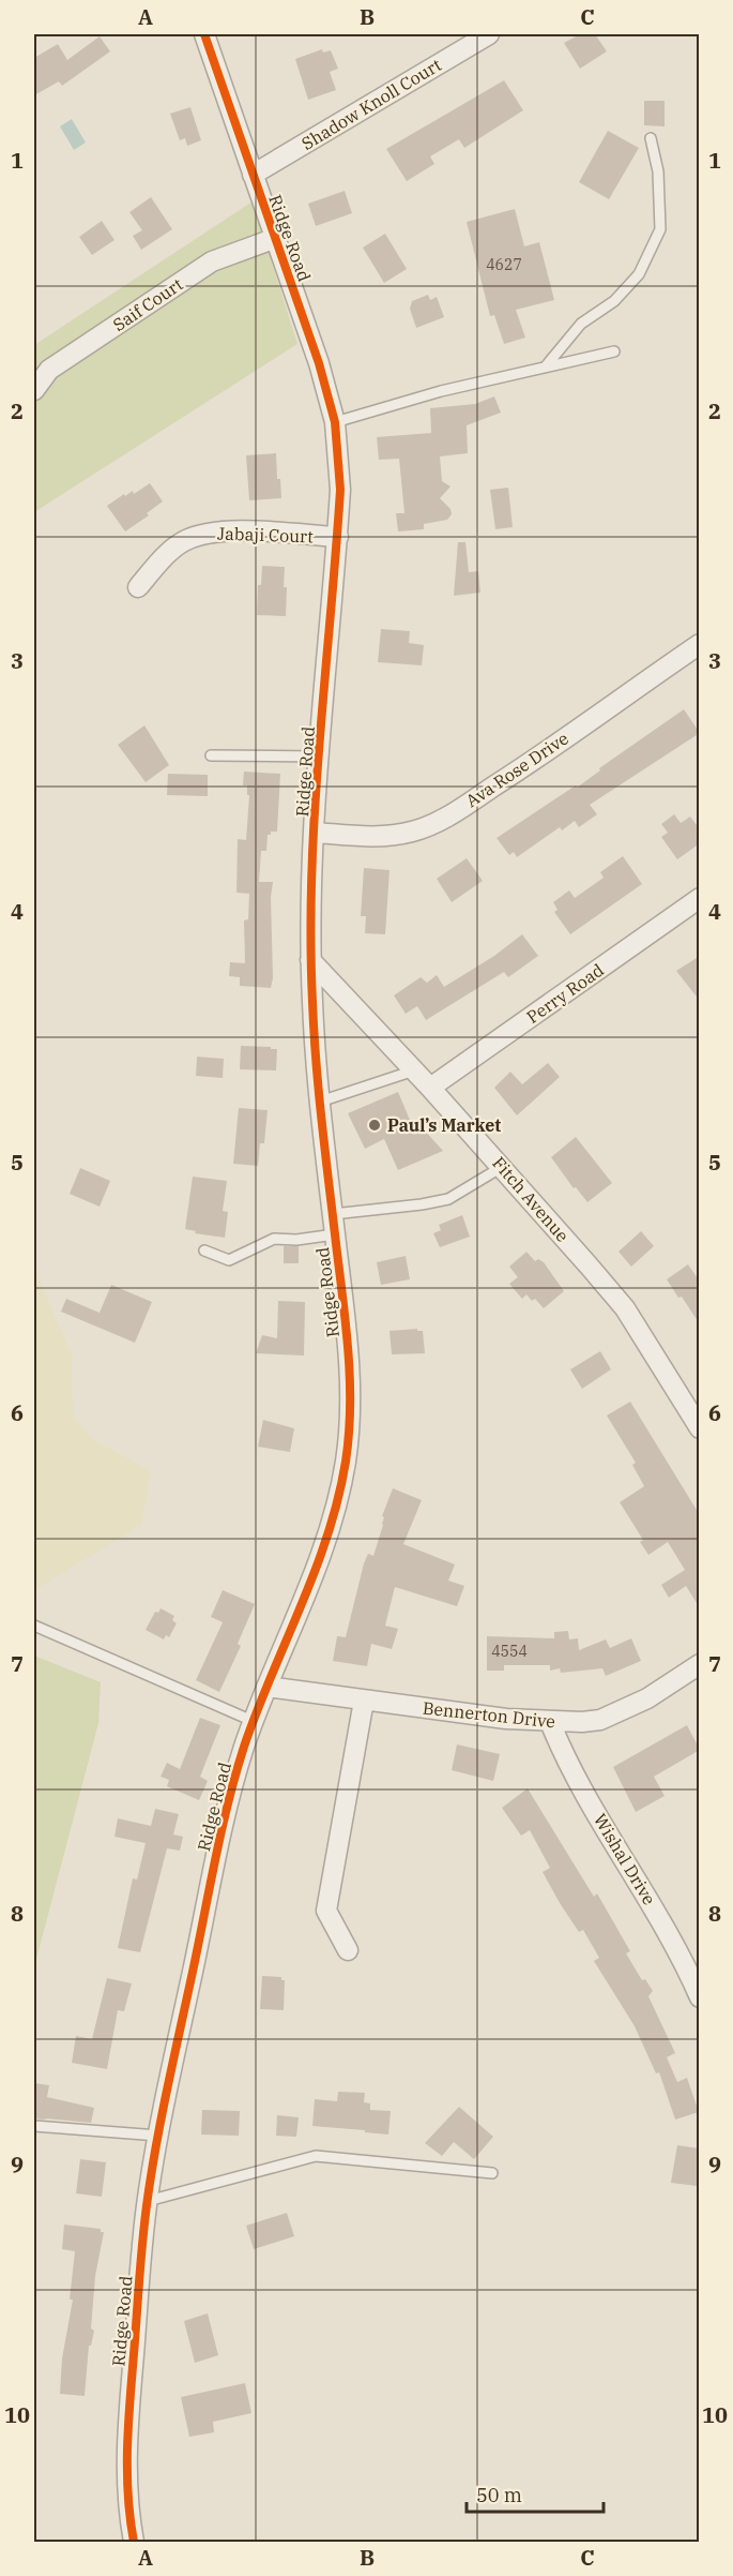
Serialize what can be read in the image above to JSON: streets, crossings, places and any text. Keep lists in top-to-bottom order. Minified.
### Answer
{"streets":{"street":["Shadow Knoll Court","Ridge Road","Saif Court","Jabaji Court","Ava Rose Drive","Perry Road","Fitch Avenue","Bennerton Drive","Wishal Drive"]},"crossings":[["Shadow Knoll Court","Ridge Road"],["Ridge Road","Saif Court"],["Ridge Road","Jabaji Court"],["Ridge Road","Ava Rose Drive"],["Ridge Road","Fitch Avenue"],["Ridge Road","Bennerton Drive"],["Perry Road","Fitch Avenue"],["Bennerton Drive","Wishal Drive"]],"places":["Paul’s Market"],"house_numbers":["4627","4554"],"scale_bar":"50 m","grid":{"columns":["A","B","C"],"rows":["1","2","3","4","5","6","7","8","9","10"]}}
